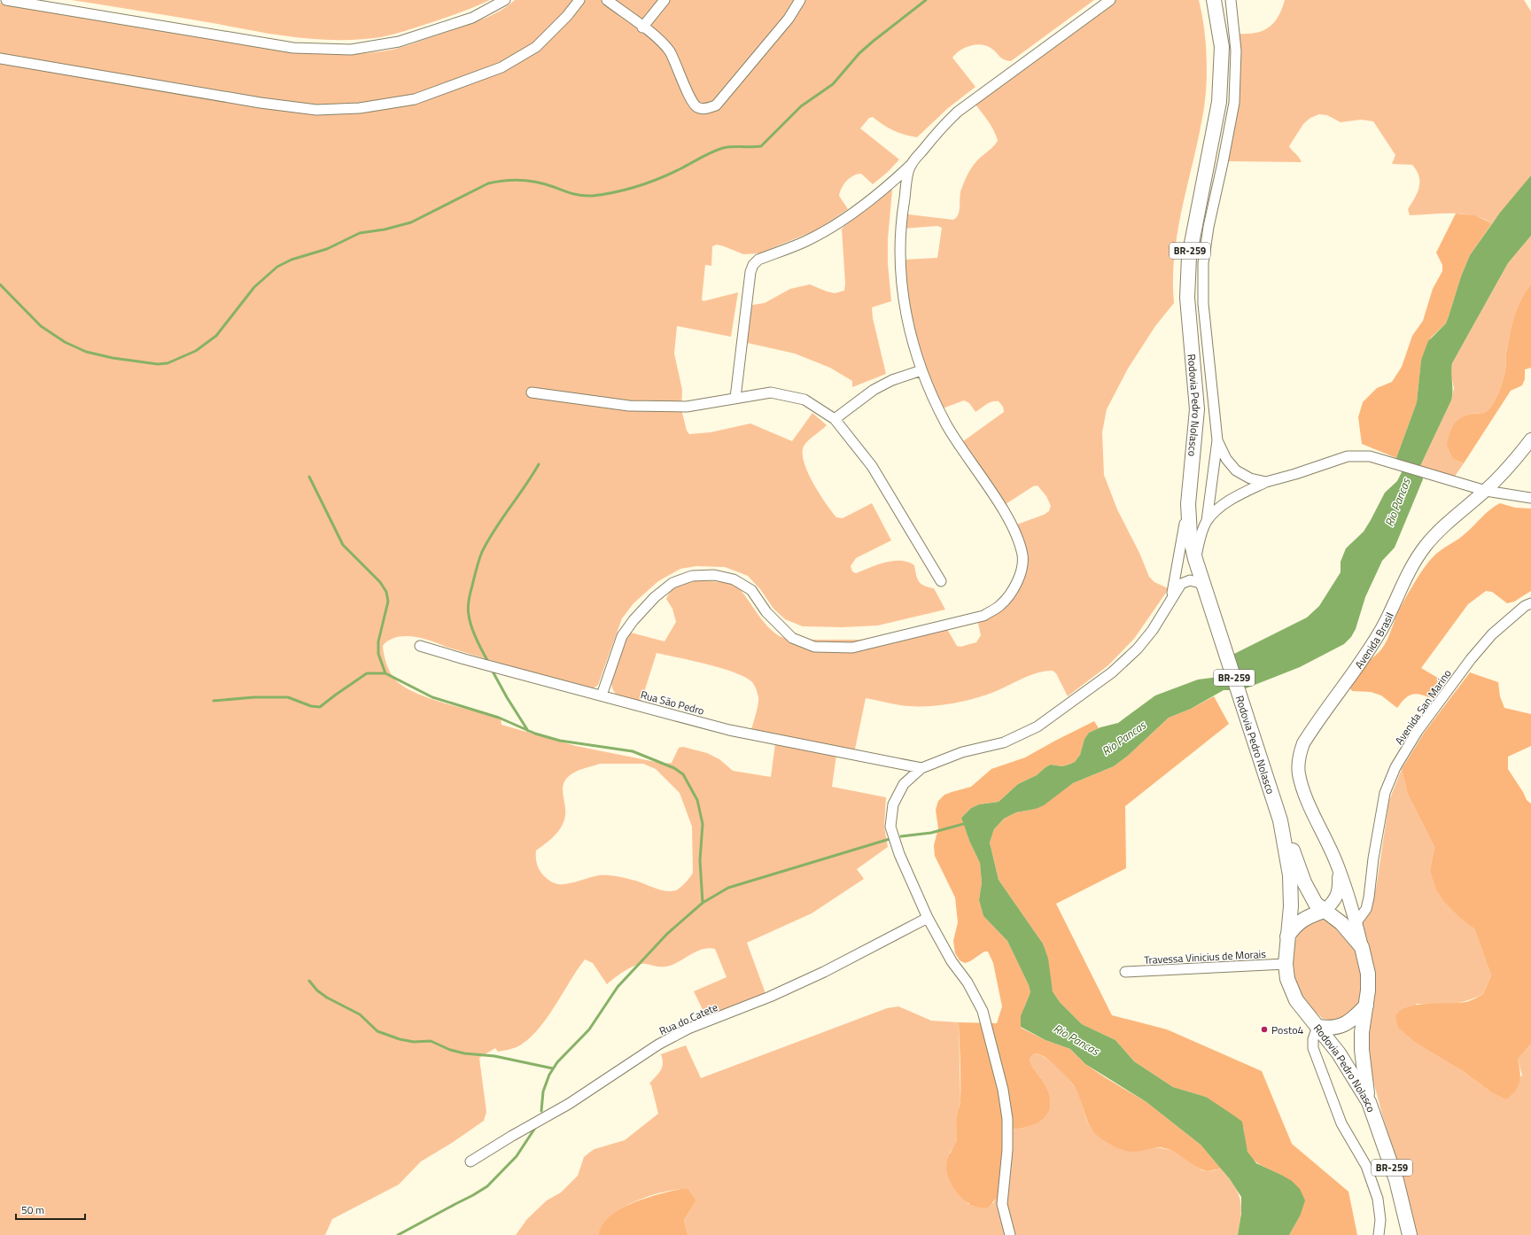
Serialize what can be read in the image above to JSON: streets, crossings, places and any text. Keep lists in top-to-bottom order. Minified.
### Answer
{"streets":{"highway":["BR-259","Rodovia Pedro Nolasco"],"main road":["Avenida Brasil"],"street":["Rua São Pedro","Avenida San Marino","Travessa Vinicius de Morais","Rua do Catete"]},"crossings":[["BR-259","Rodovia Pedro Nolasco"],["BR-259","Avenida Brasil"],["BR-259","Travessa Vinicius de Morais"],["Rodovia Pedro Nolasco","Avenida Brasil"],["Rodovia Pedro Nolasco","Travessa Vinicius de Morais"],["Avenida Brasil","Avenida San Marino"],["Avenida Brasil","Travessa Vinicius de Morais"]],"water":["Rio Pancas"],"places":["Posto4"],"scale_bar":"50 m"}
